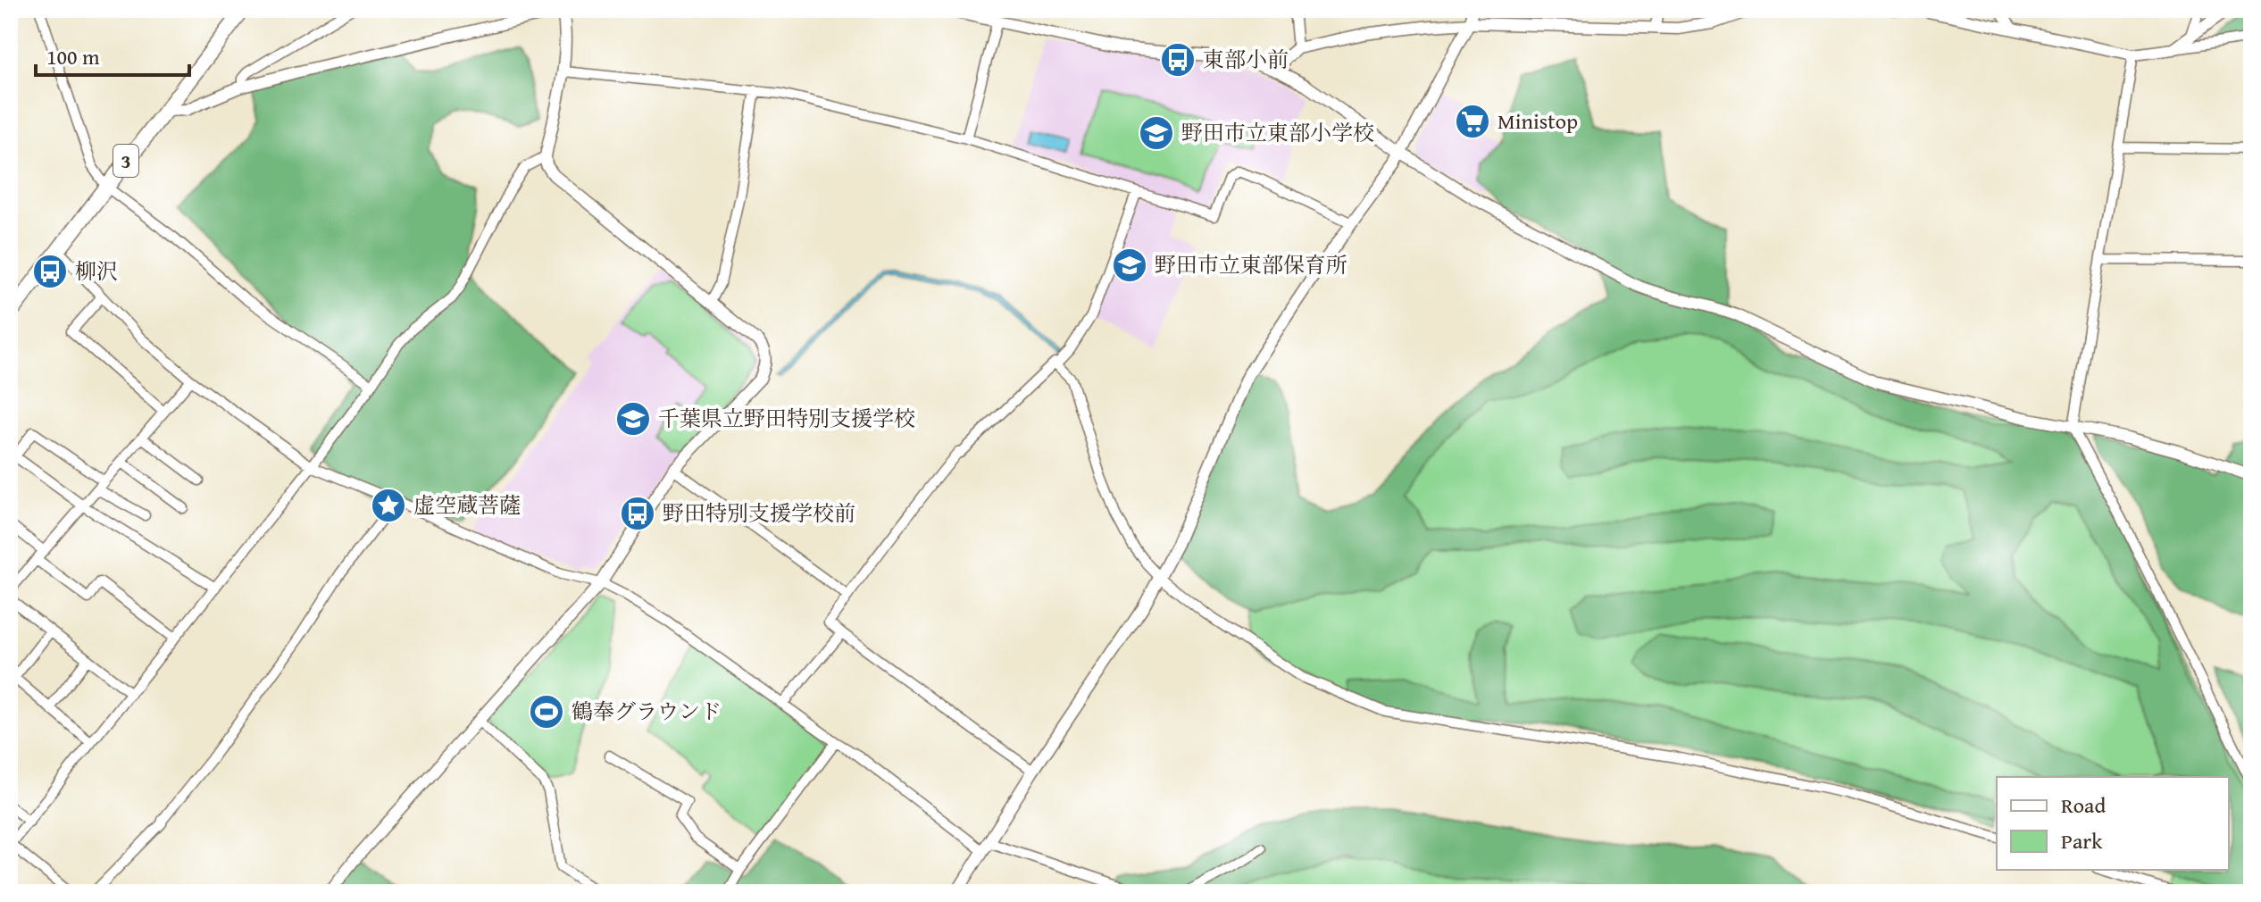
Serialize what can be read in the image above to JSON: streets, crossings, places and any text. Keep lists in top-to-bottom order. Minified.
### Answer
{"streets":{"main road":["3"]},"places":{"bus stop":["東部小前","柳沢","野田特別支援学校前"],"supermarket":["Ministop"],"school or university":["野田市立東部小学校","野田市立東部保育所","千葉県立野田特別支援学校"],"place":["虚空蔵菩薩"],"sports":["鶴奉グラウンド"]},"legend":["Road","Park"],"scale_bar":"100 m"}
